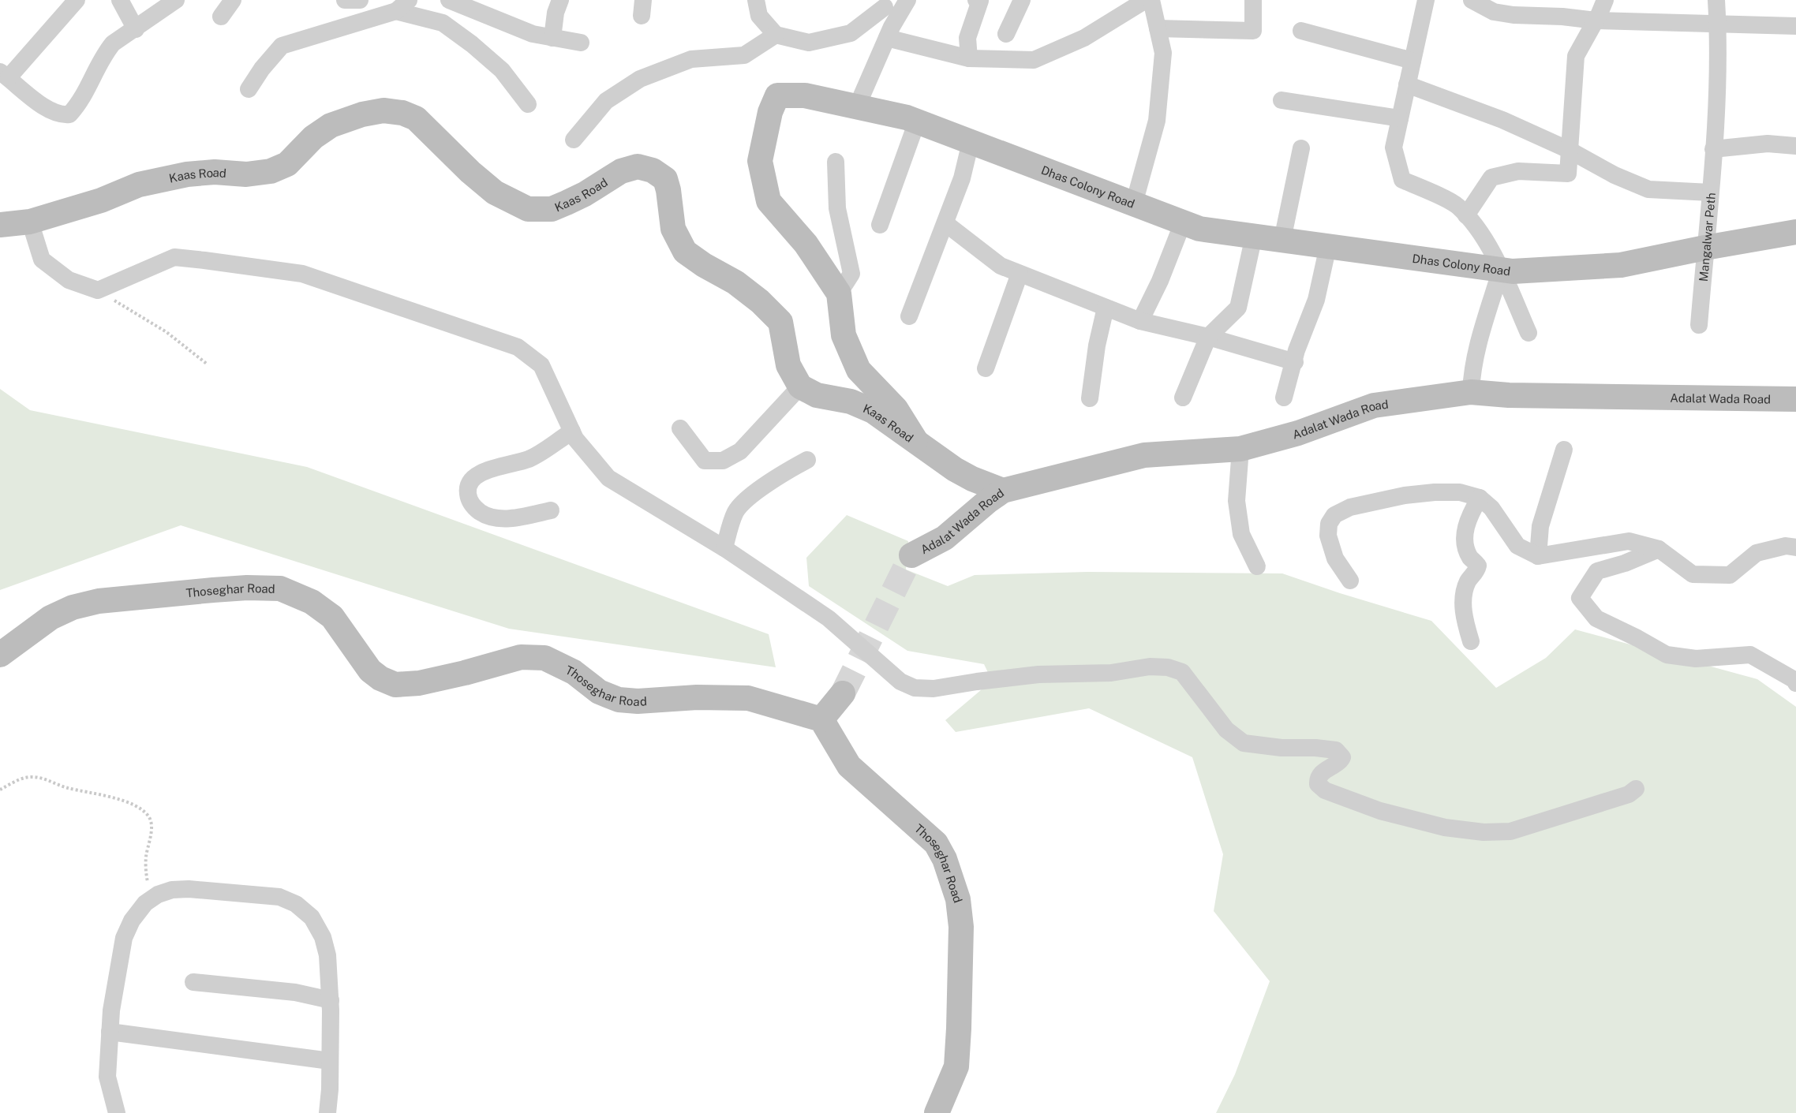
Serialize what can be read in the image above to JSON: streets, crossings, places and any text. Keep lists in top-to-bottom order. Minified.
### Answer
{"streets":{"main road":["Kaas Road","Dhas Colony Road","Adalat Wada Road","Thoseghar Road"],"street":["Mangalwar Peth"]},"crossings":[["Kaas Road","Dhas Colony Road"],["Kaas Road","Adalat Wada Road"],["Dhas Colony Road","Mangalwar Peth"]]}
